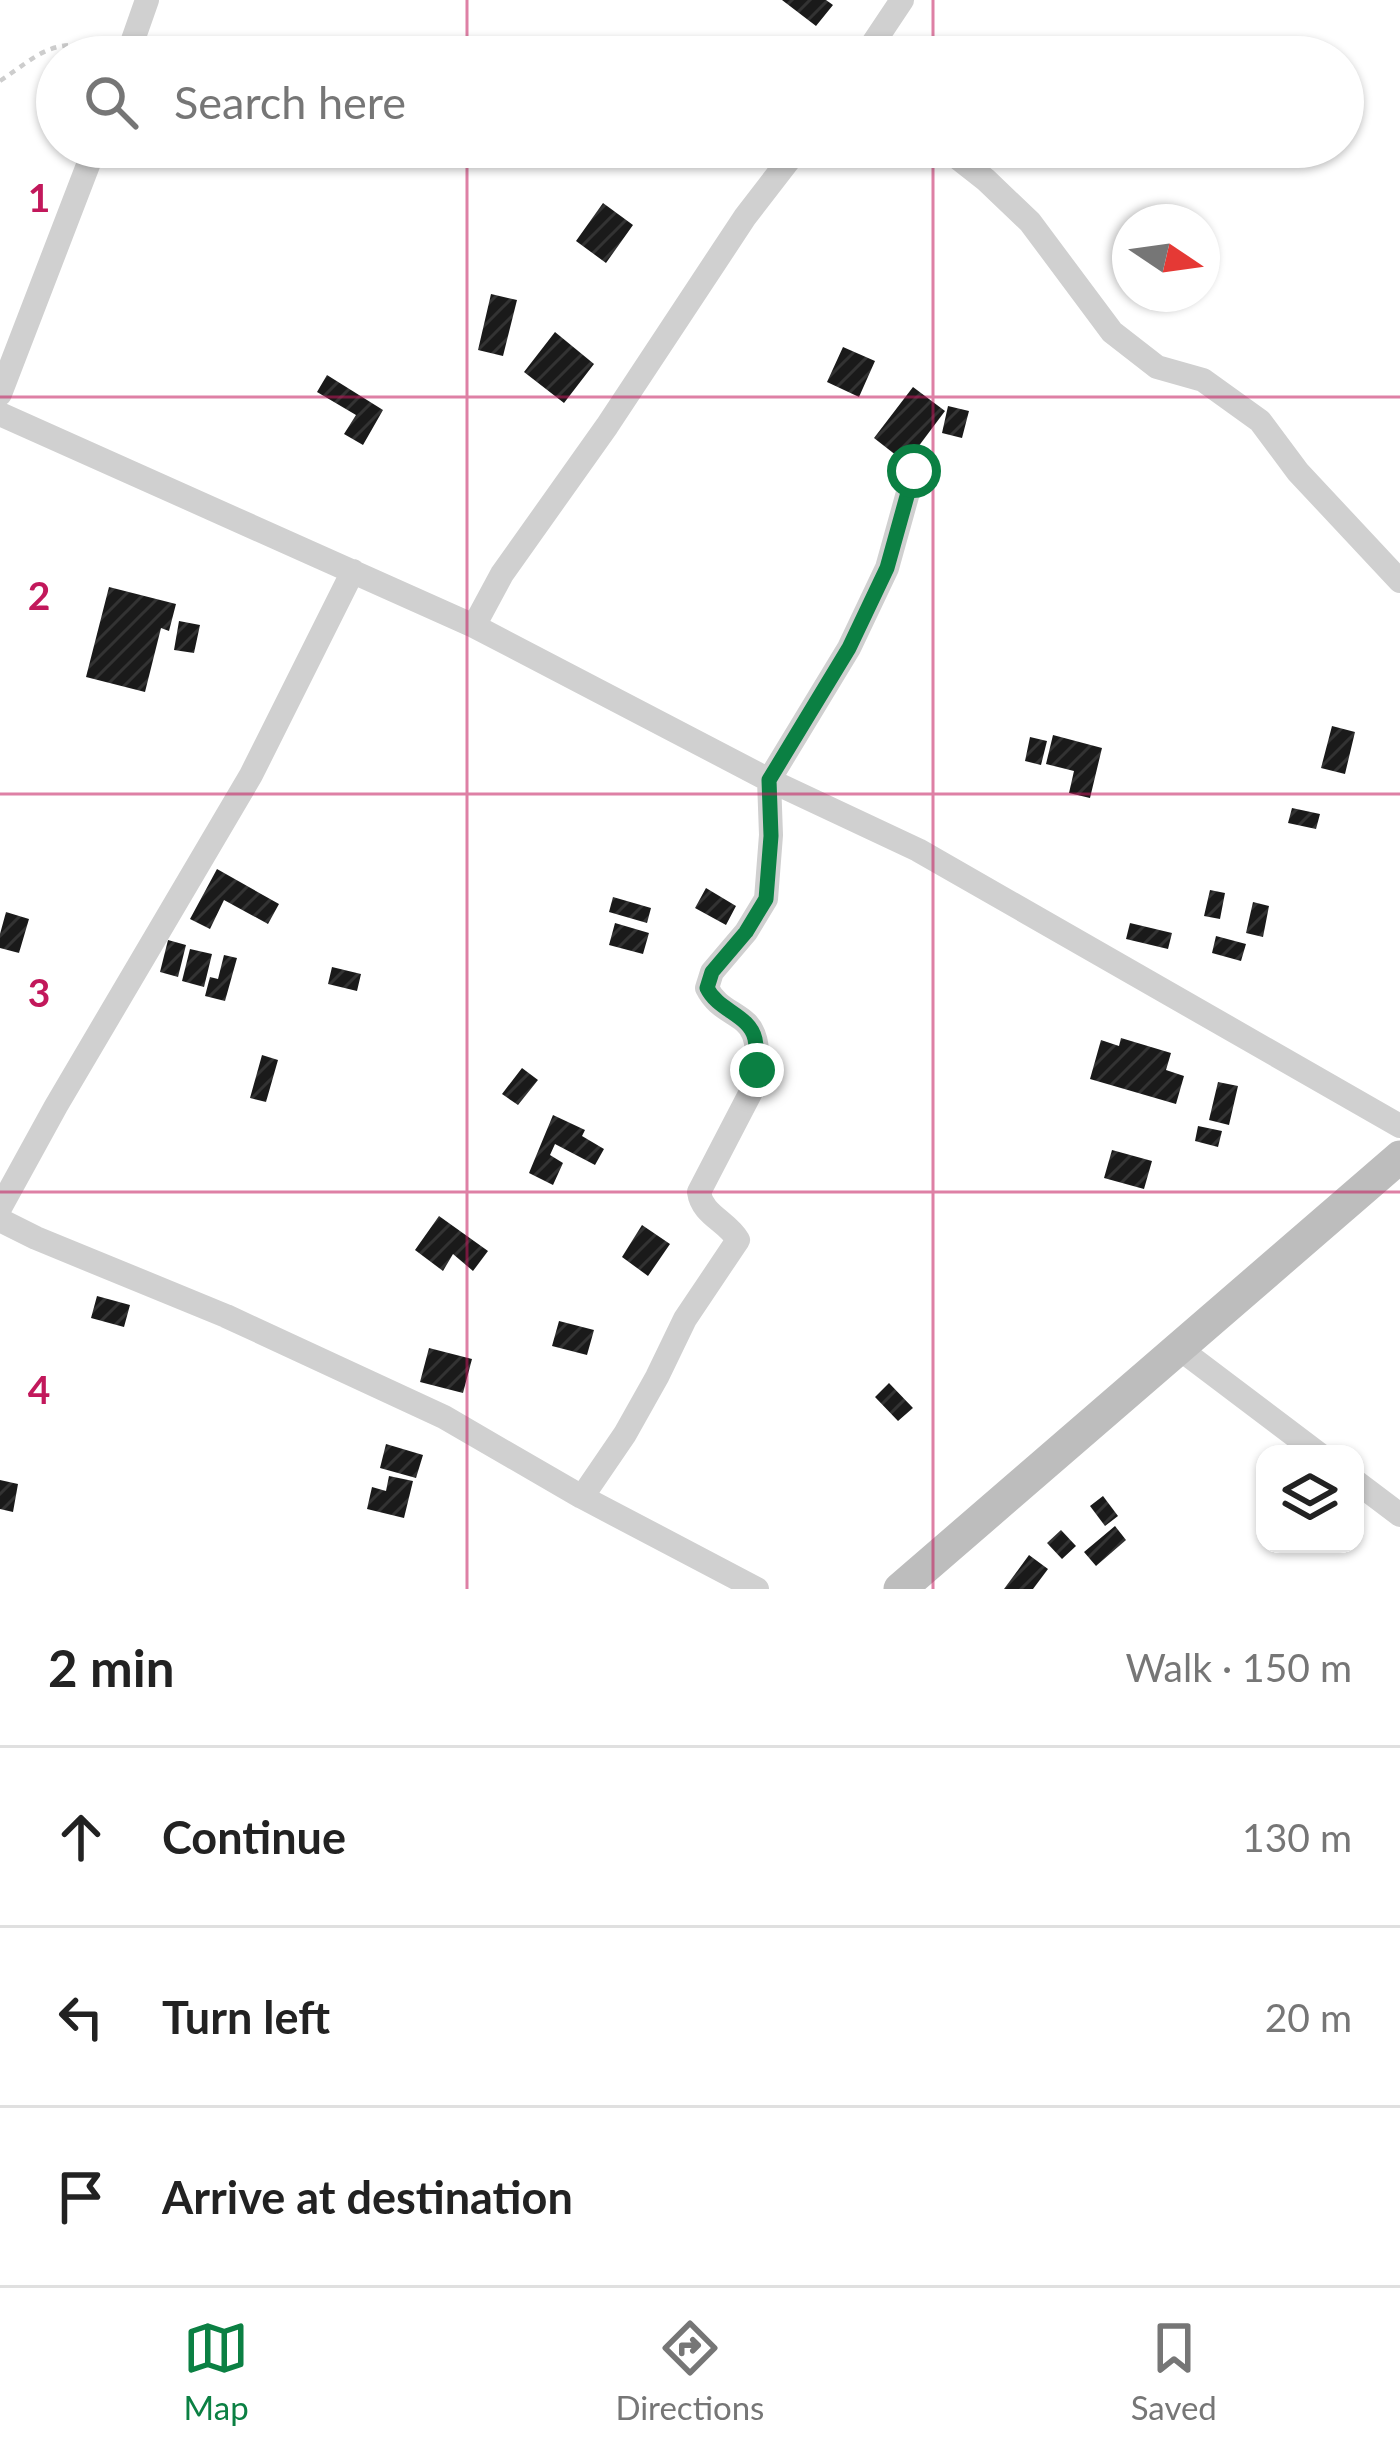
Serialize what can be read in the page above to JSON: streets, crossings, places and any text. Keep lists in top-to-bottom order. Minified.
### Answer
{"north":"right","page":{"search":"Search here","heading":["2 min","Walk · 150 m"],"list":[["Continue","130 m"],["Turn left","20 m"],"Arrive at destination"],"nav":["Map","Directions","Saved"]},"grid":{"rows":["1","2","3","4"]}}
